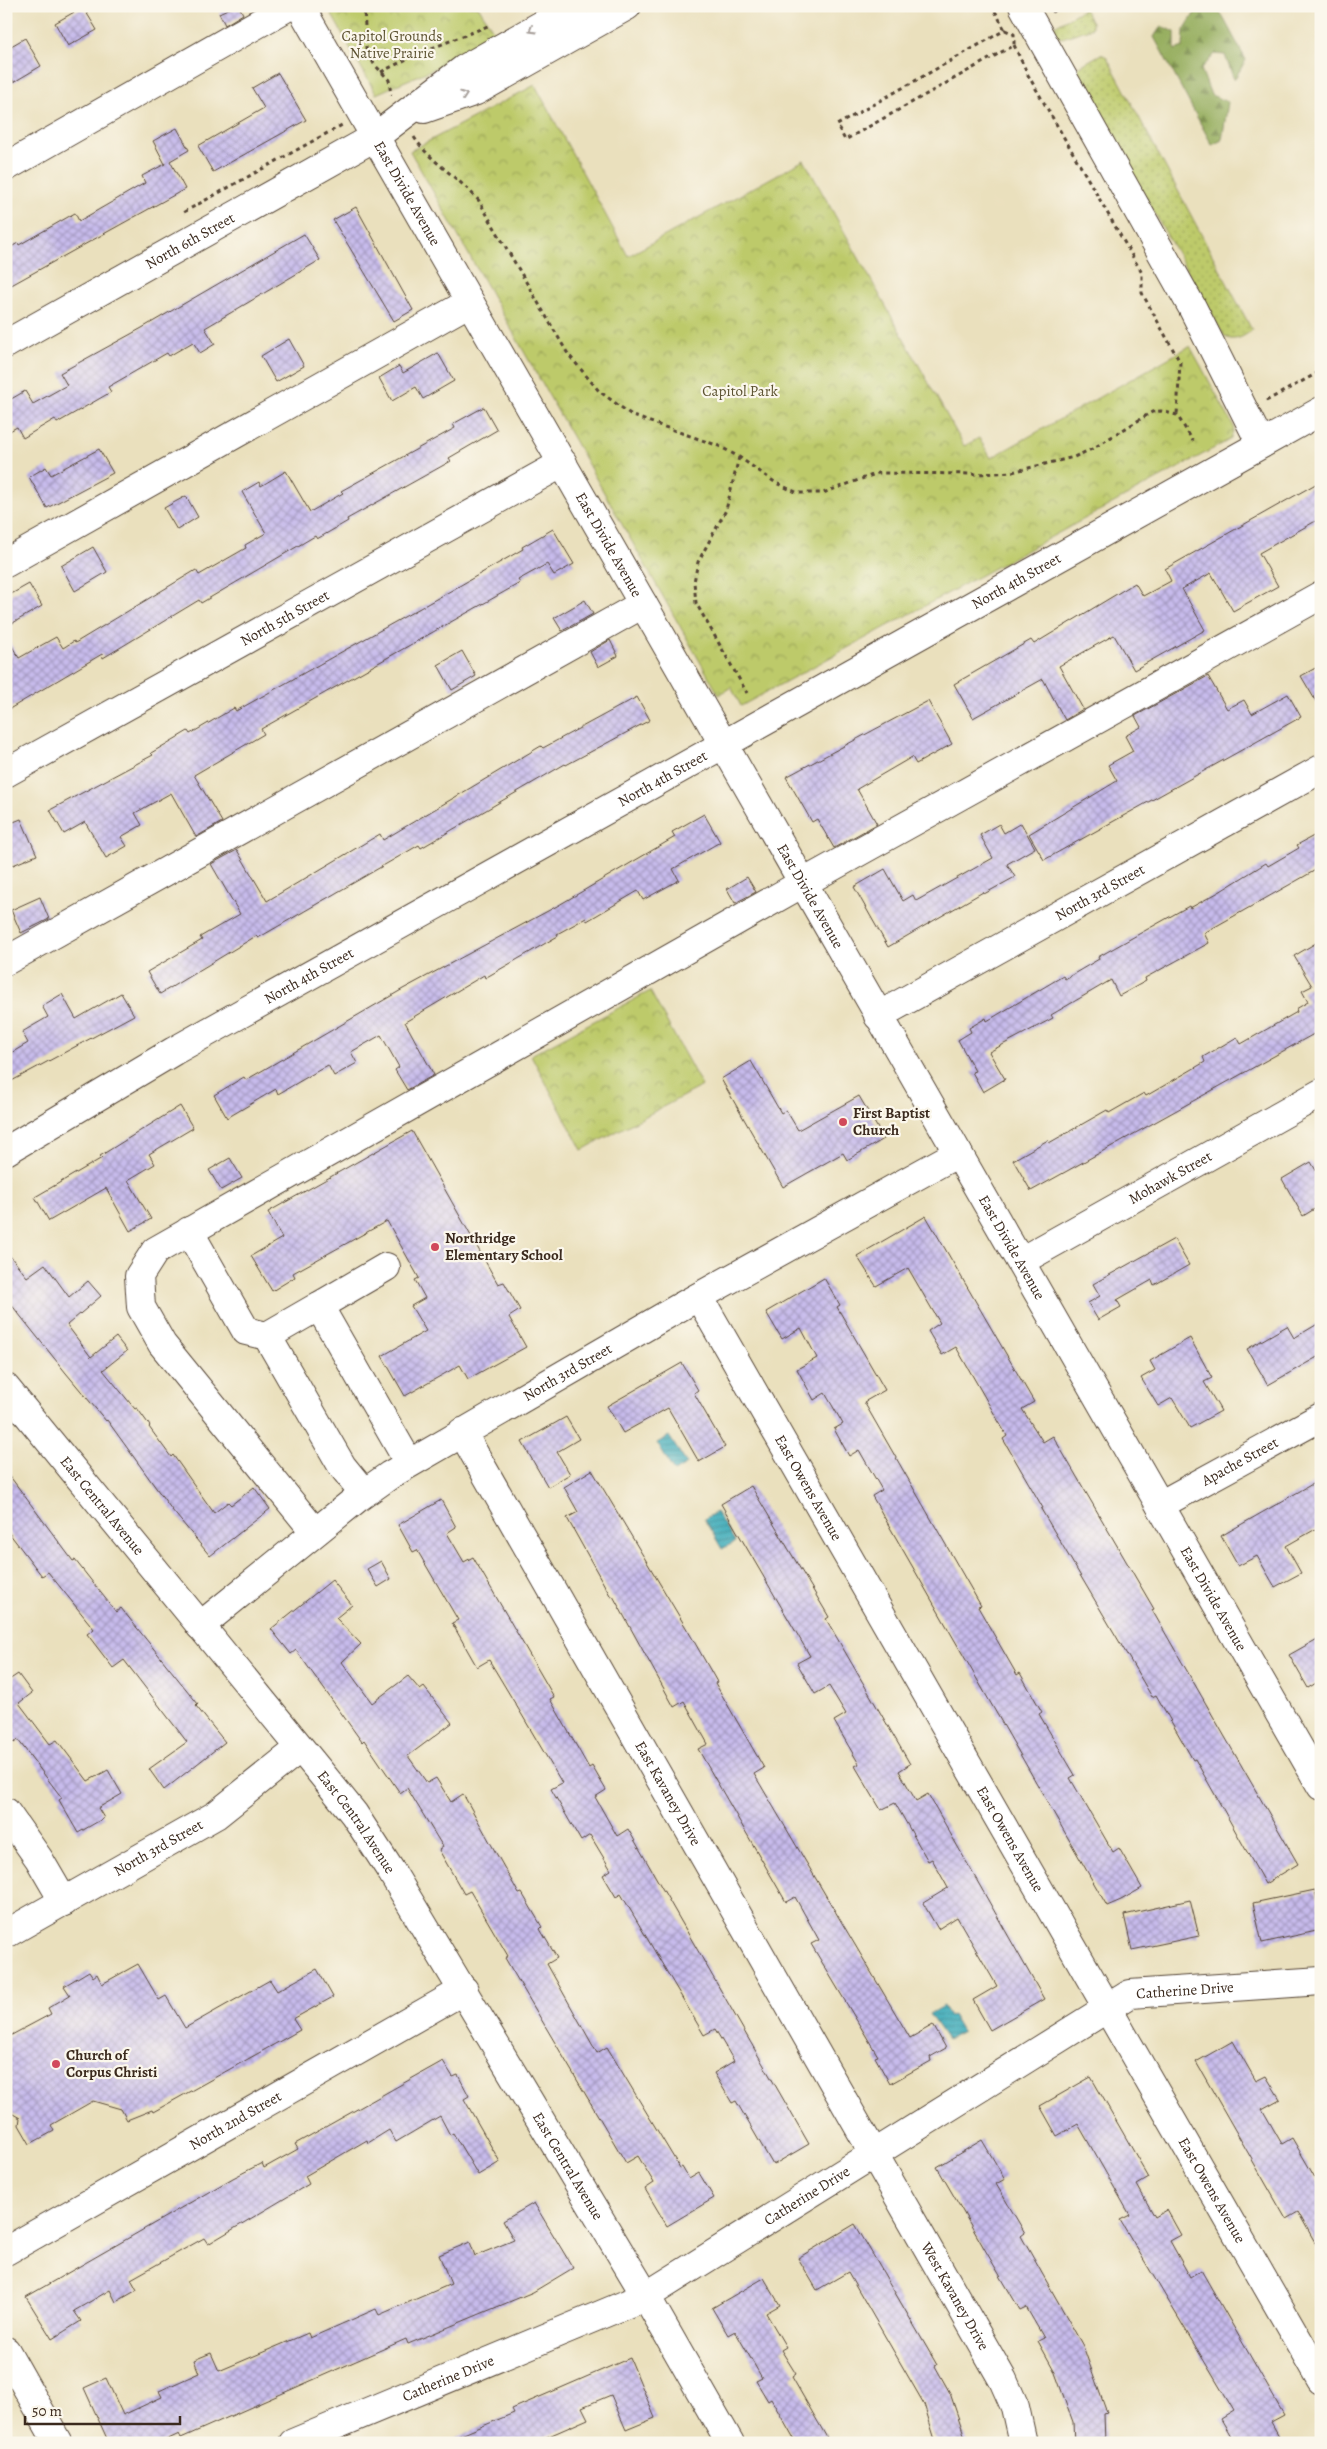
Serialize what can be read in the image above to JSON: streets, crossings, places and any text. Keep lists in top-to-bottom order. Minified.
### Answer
{"streets":{"street":["East Divide Avenue","North 6th Street","North 4th Street","North 5th Street","North 3rd Street","Mohawk Street","Apache Street","East Owens Avenue","East Central Avenue","East Kavaney Drive","Catherine Drive","North 2nd Street","West Kavaney Drive"]},"crossings":[["East Divide Avenue","North 6th Street"],["East Divide Avenue","North 4th Street"],["East Divide Avenue","North 5th Street"],["East Divide Avenue","North 3rd Street"],["East Divide Avenue","Mohawk Street"],["East Divide Avenue","Apache Street"],["North 3rd Street","East Owens Avenue"],["North 3rd Street","East Central Avenue"],["North 3rd Street","East Kavaney Drive"],["East Owens Avenue","Catherine Drive"],["East Central Avenue","Catherine Drive"],["East Central Avenue","North 2nd Street"],["East Kavaney Drive","Catherine Drive"],["East Kavaney Drive","West Kavaney Drive"],["Catherine Drive","West Kavaney Drive"]],"parks":["Capitol Grounds Native Prairie","Capitol Park"],"places":["First Baptist Church","Northridge Elementary School","Church of Corpus Christi"],"scale_bar":"50 m"}
